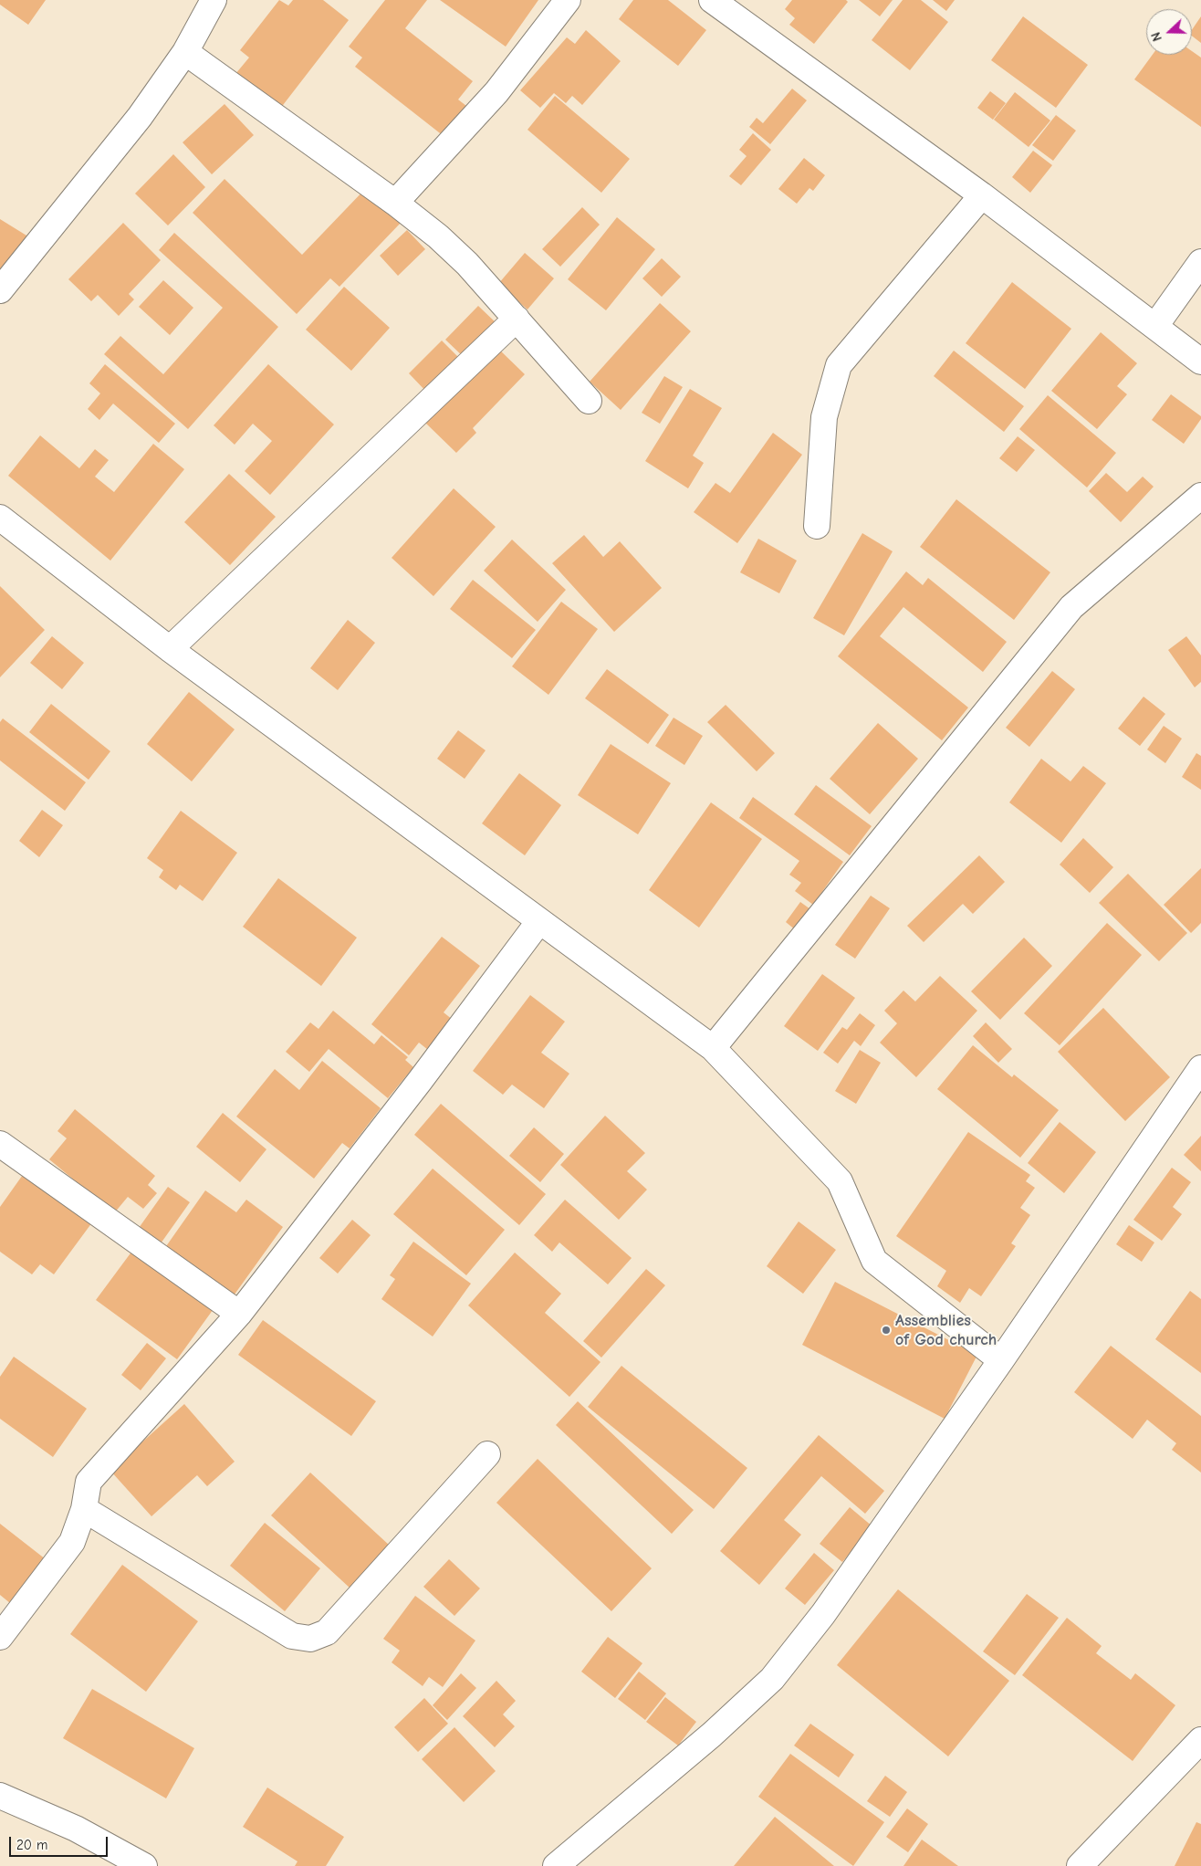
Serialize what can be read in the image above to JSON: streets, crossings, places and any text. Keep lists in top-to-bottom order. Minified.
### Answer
{"places":["Assemblies of God church"],"scale_bar":"20 m","north":"left"}
